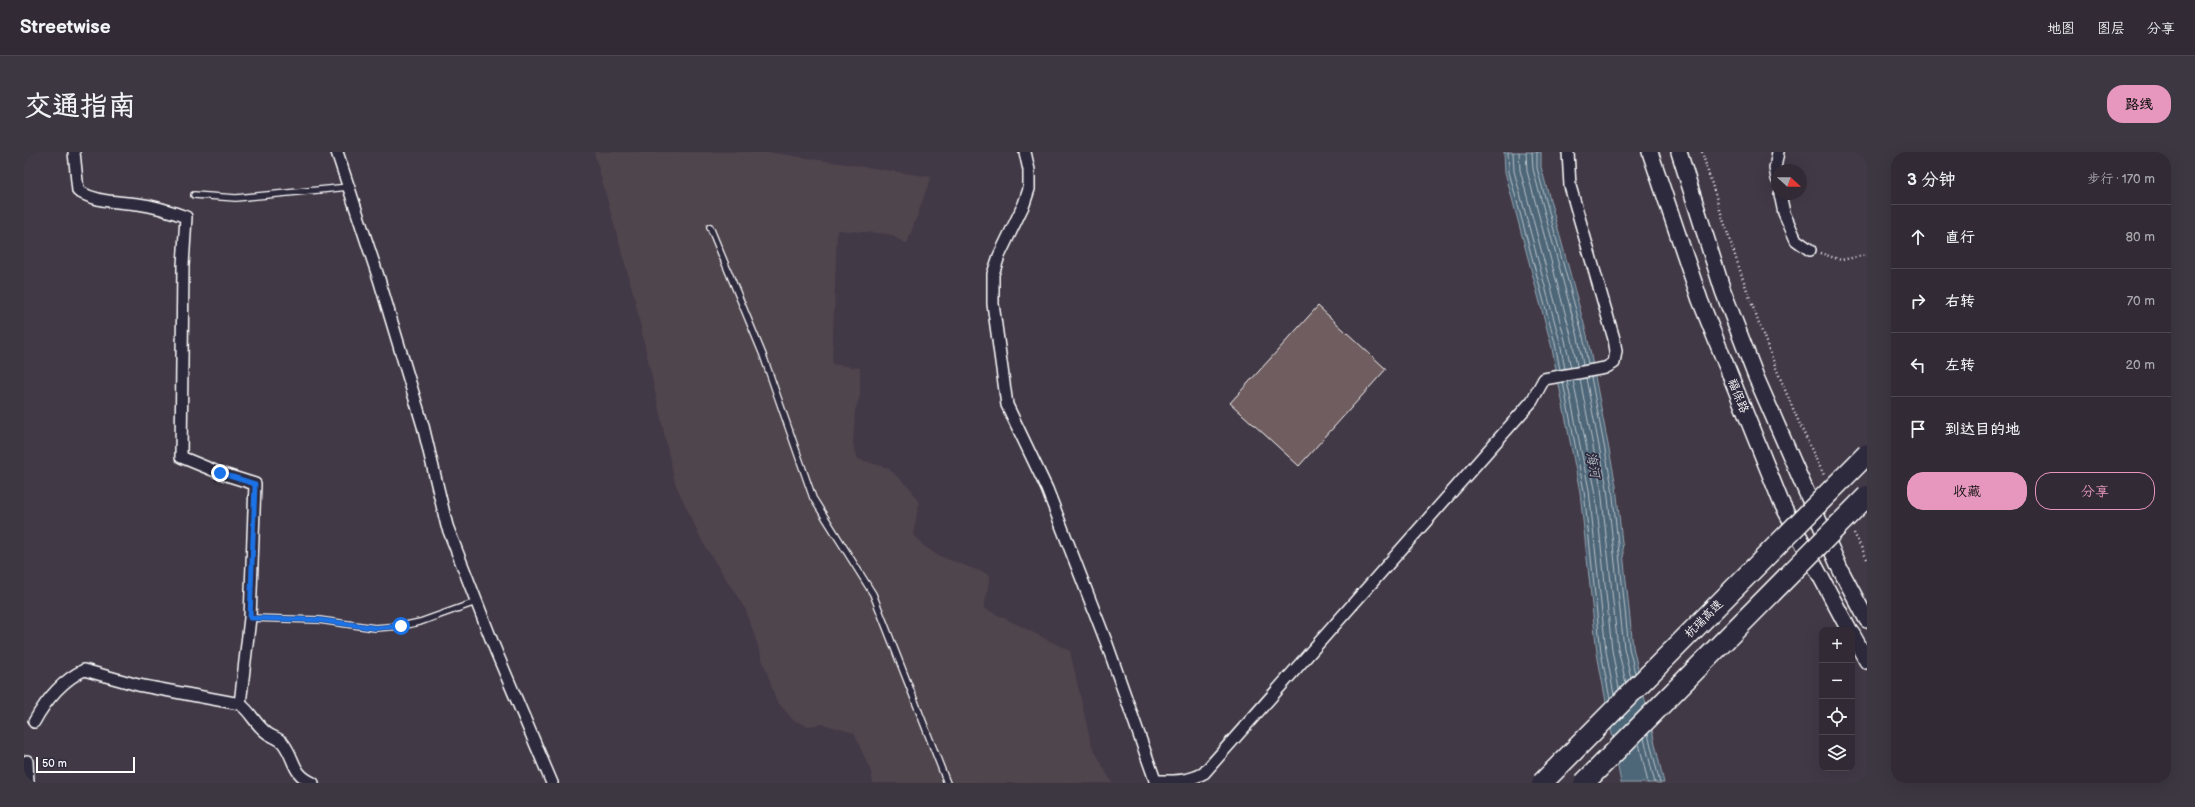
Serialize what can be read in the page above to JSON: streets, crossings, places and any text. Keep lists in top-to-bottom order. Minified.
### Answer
{"streets":{"highway":["杭瑞高速"],"main road":["福保路"]},"water":["海河"],"scale_bar":"50 m","north":"right","page":{"header":"Streetwise","nav":["地图","图层","分享"],"buttons":["路线",["收藏","分享"]],"title":"交通指南","heading":["3 分钟","步行 · 170 m"],"list":[["直行","80 m"],["右转","70 m"],["左转","20 m"],"到达目的地"],"map_buttons":["+","−"],"scale":"50 m"}}
